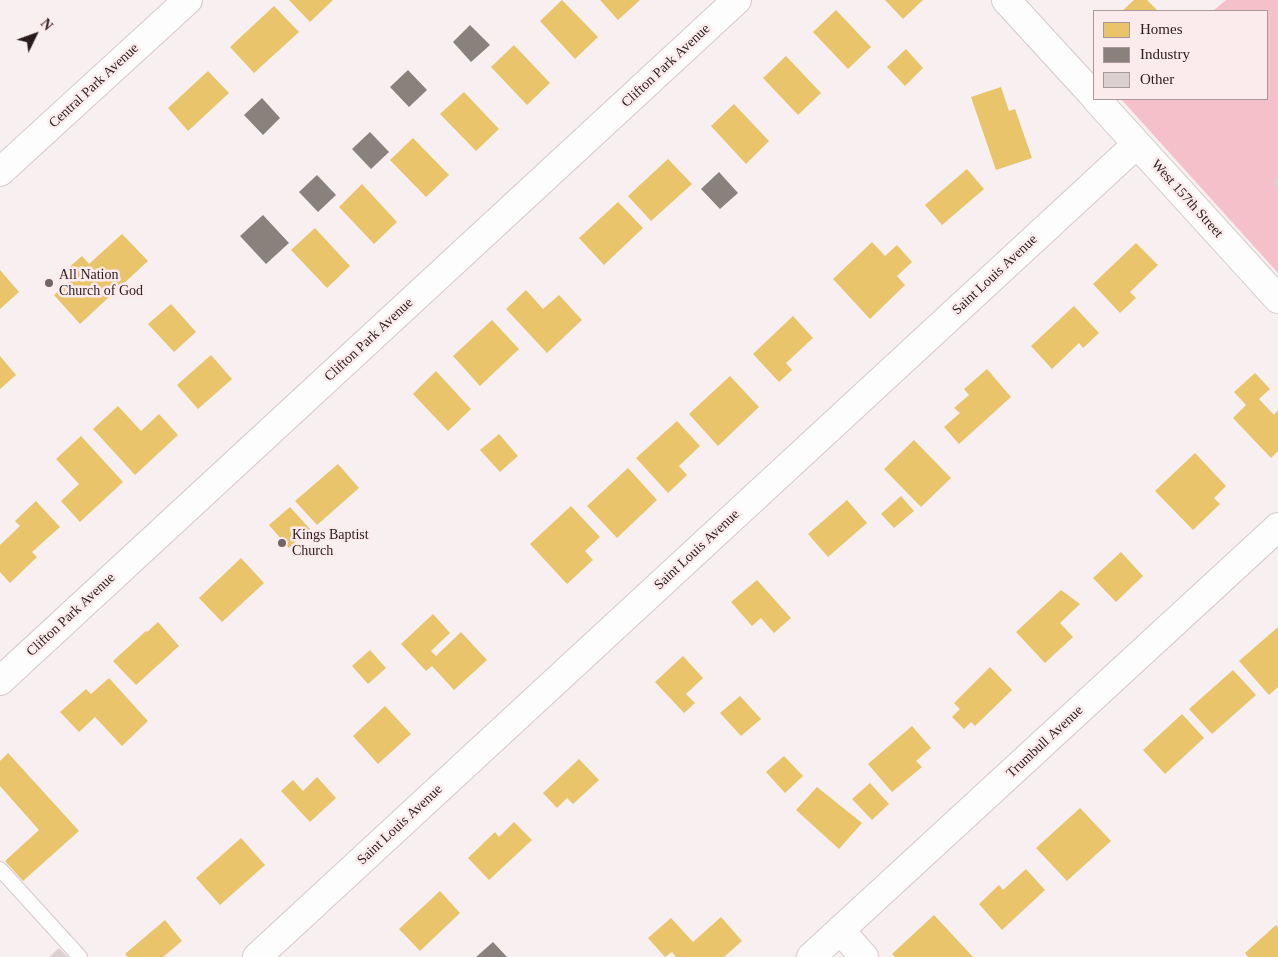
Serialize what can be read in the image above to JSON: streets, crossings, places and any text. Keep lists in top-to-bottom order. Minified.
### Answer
{"streets":{"street":["Clifton Park Avenue","Central Park Avenue","West 157th Street","Saint Louis Avenue","Trumbull Avenue"]},"crossings":[["West 157th Street","Saint Louis Avenue"]],"places":["All Nation Church of God","Kings Baptist Church"],"legend":["Homes","Industry","Other"],"north":"top right"}
